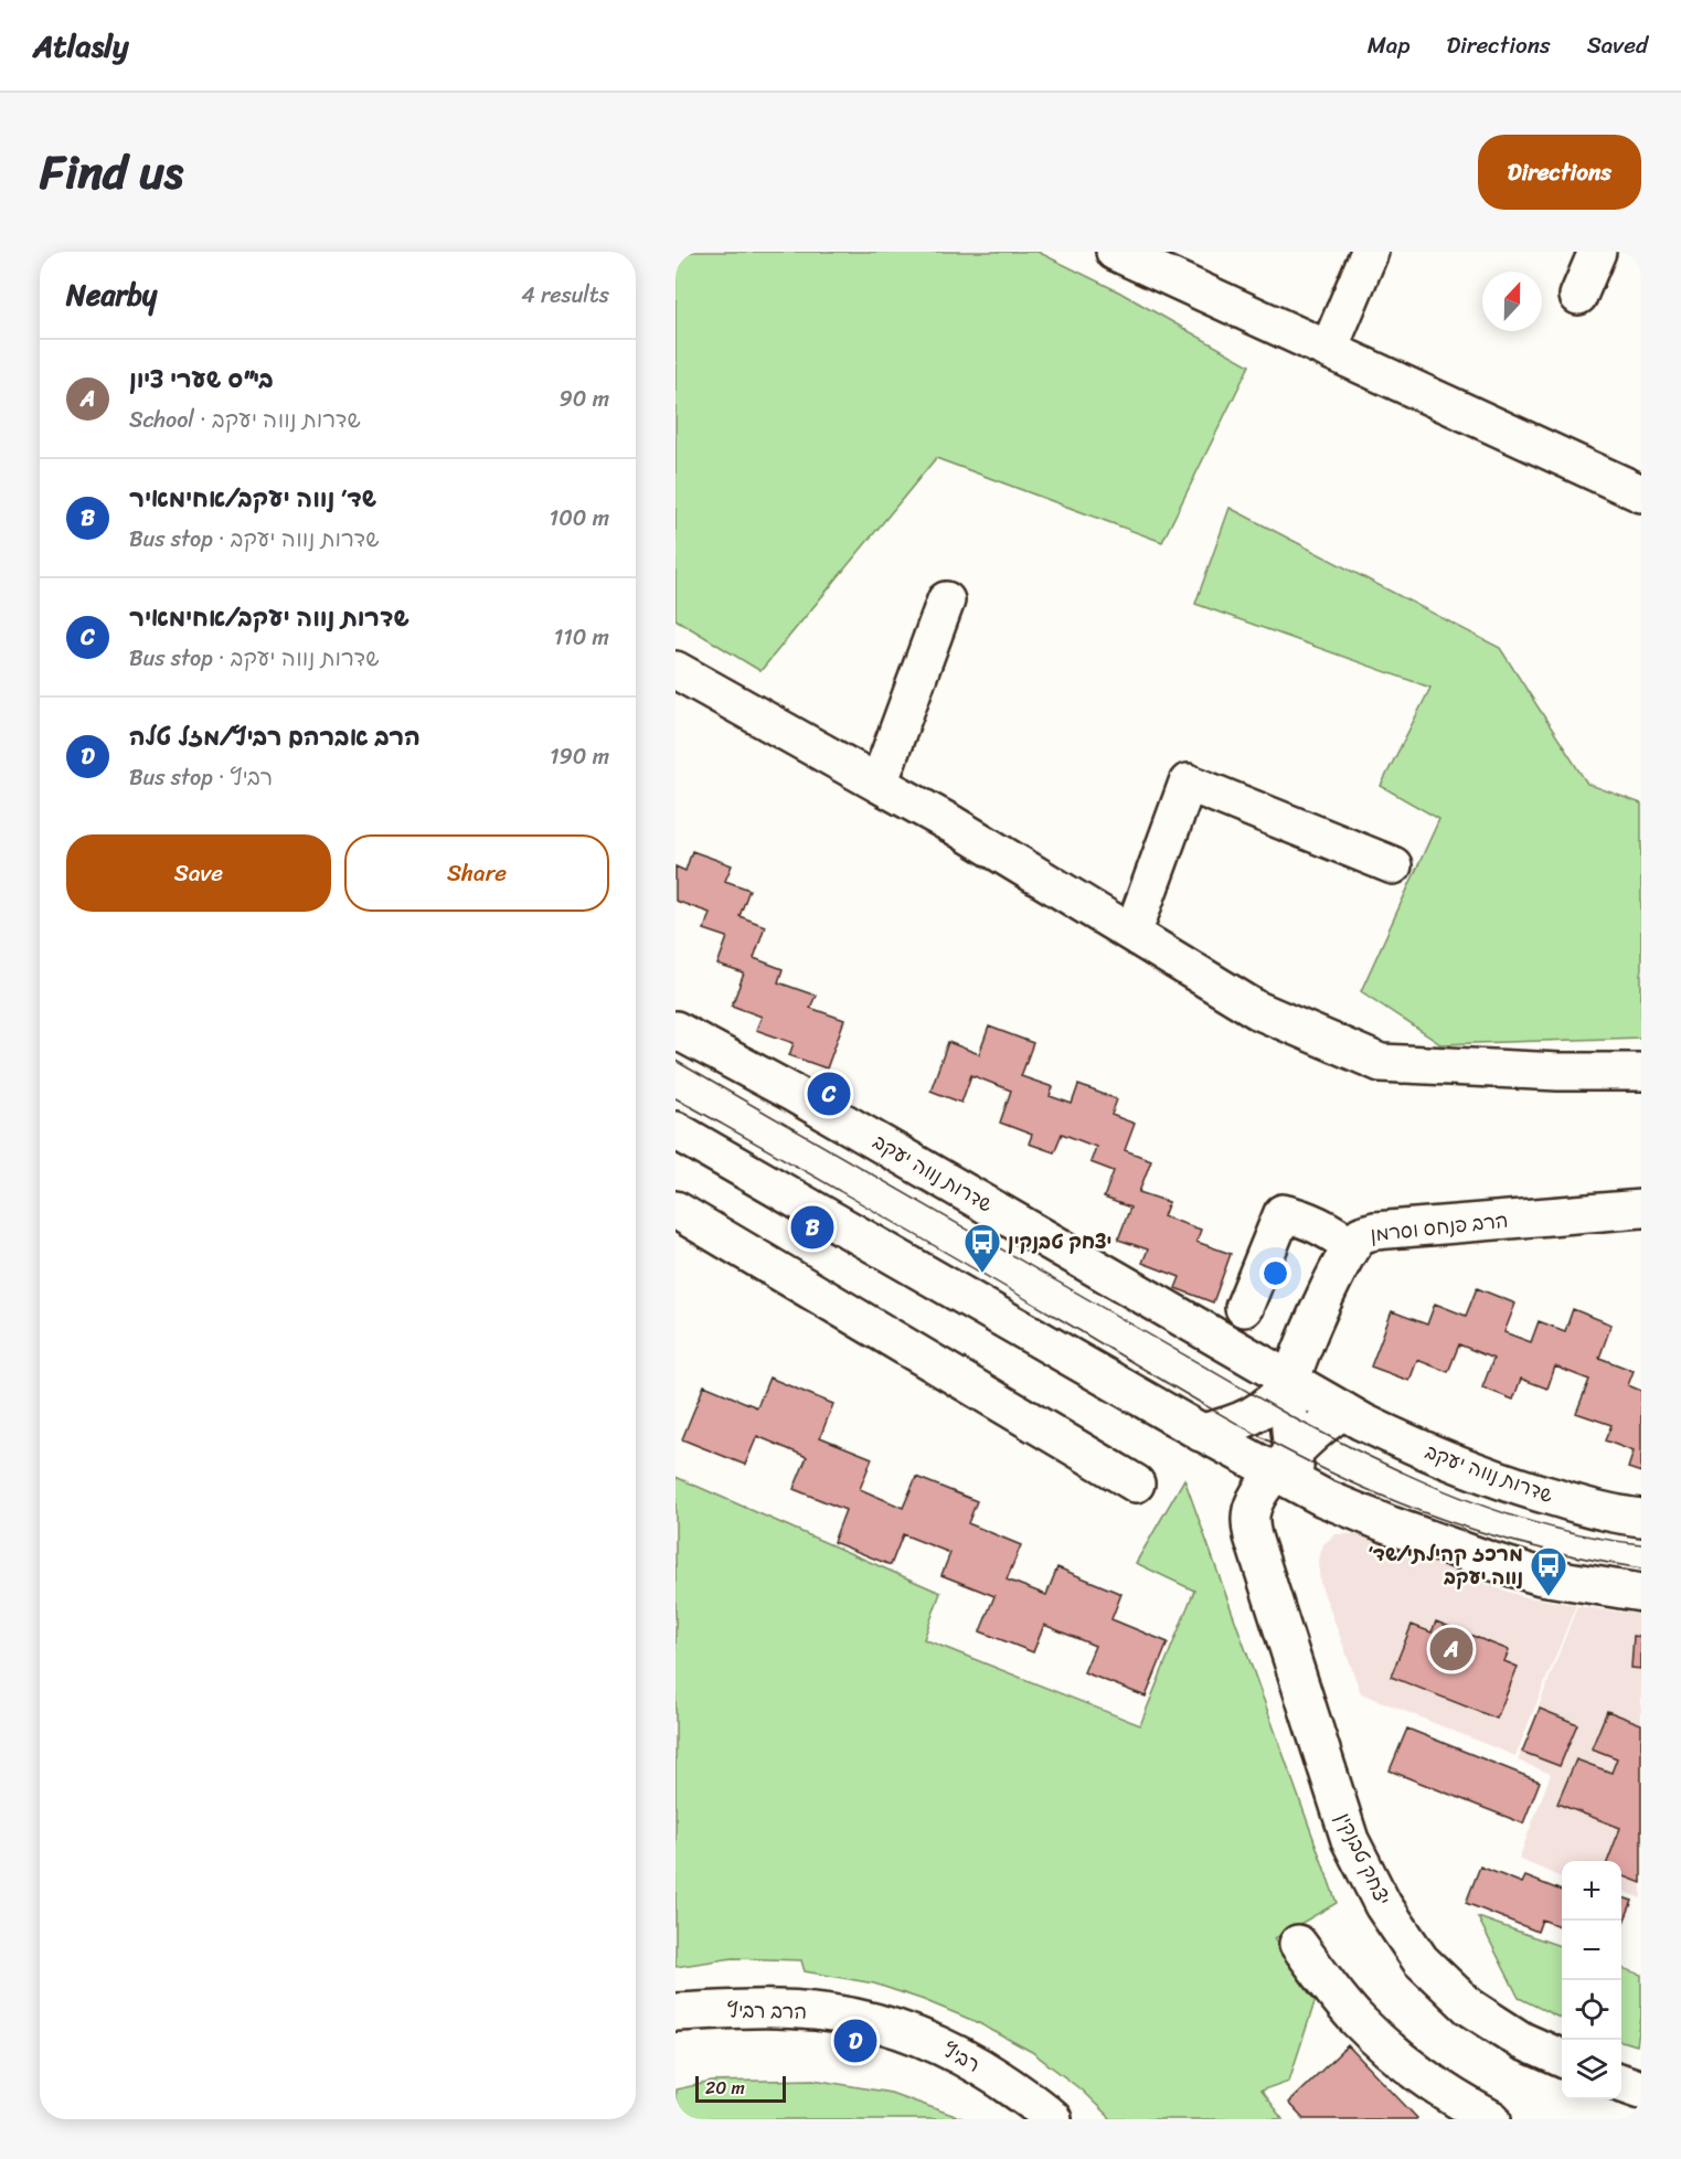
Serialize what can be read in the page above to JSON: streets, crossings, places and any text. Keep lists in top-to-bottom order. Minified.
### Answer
{"streets":{"street":["שדרות נווה יעקב","הרב פנחס וסרמן","יצחק טבנקין","הרב רביץ","רביץ"]},"crossings":[["שדרות נווה יעקב","הרב פנחס וסרמן"],["הרב פנחס וסרמן","יצחק טבנקין"],["הרב רביץ","רביץ"]],"places":{"bus stop":["יצחק טבנקין","מרכז קהילתי/שד׳ נווה יעקב"]},"scale_bar":"20 m","north":"top","page":{"header":"Atlasly","nav":["Map","Directions","Saved"],"title":"Find us","buttons":["Directions",["Save","Share"]],"heading":["Nearby","4 results"],"list":[{"mark":"A","name":"בי\"ס שערי ציון","note":"School · שדרות נווה יעקב","value":"90 m"},{"mark":"B","name":"שד׳ נווה יעקב/אחימאיר","note":"Bus stop · שדרות נווה יעקב","value":"100 m"},{"mark":"C","name":"שדרות נווה יעקב/אחימאיר","note":"Bus stop · שדרות נווה יעקב","value":"110 m"},{"mark":"D","name":"הרב אברהם רביץ/מזל טלה","note":"Bus stop · רביץ","value":"190 m"}],"pins":["C","B","A","D"],"map_buttons":["+","−"],"scale":"20 m"}}
